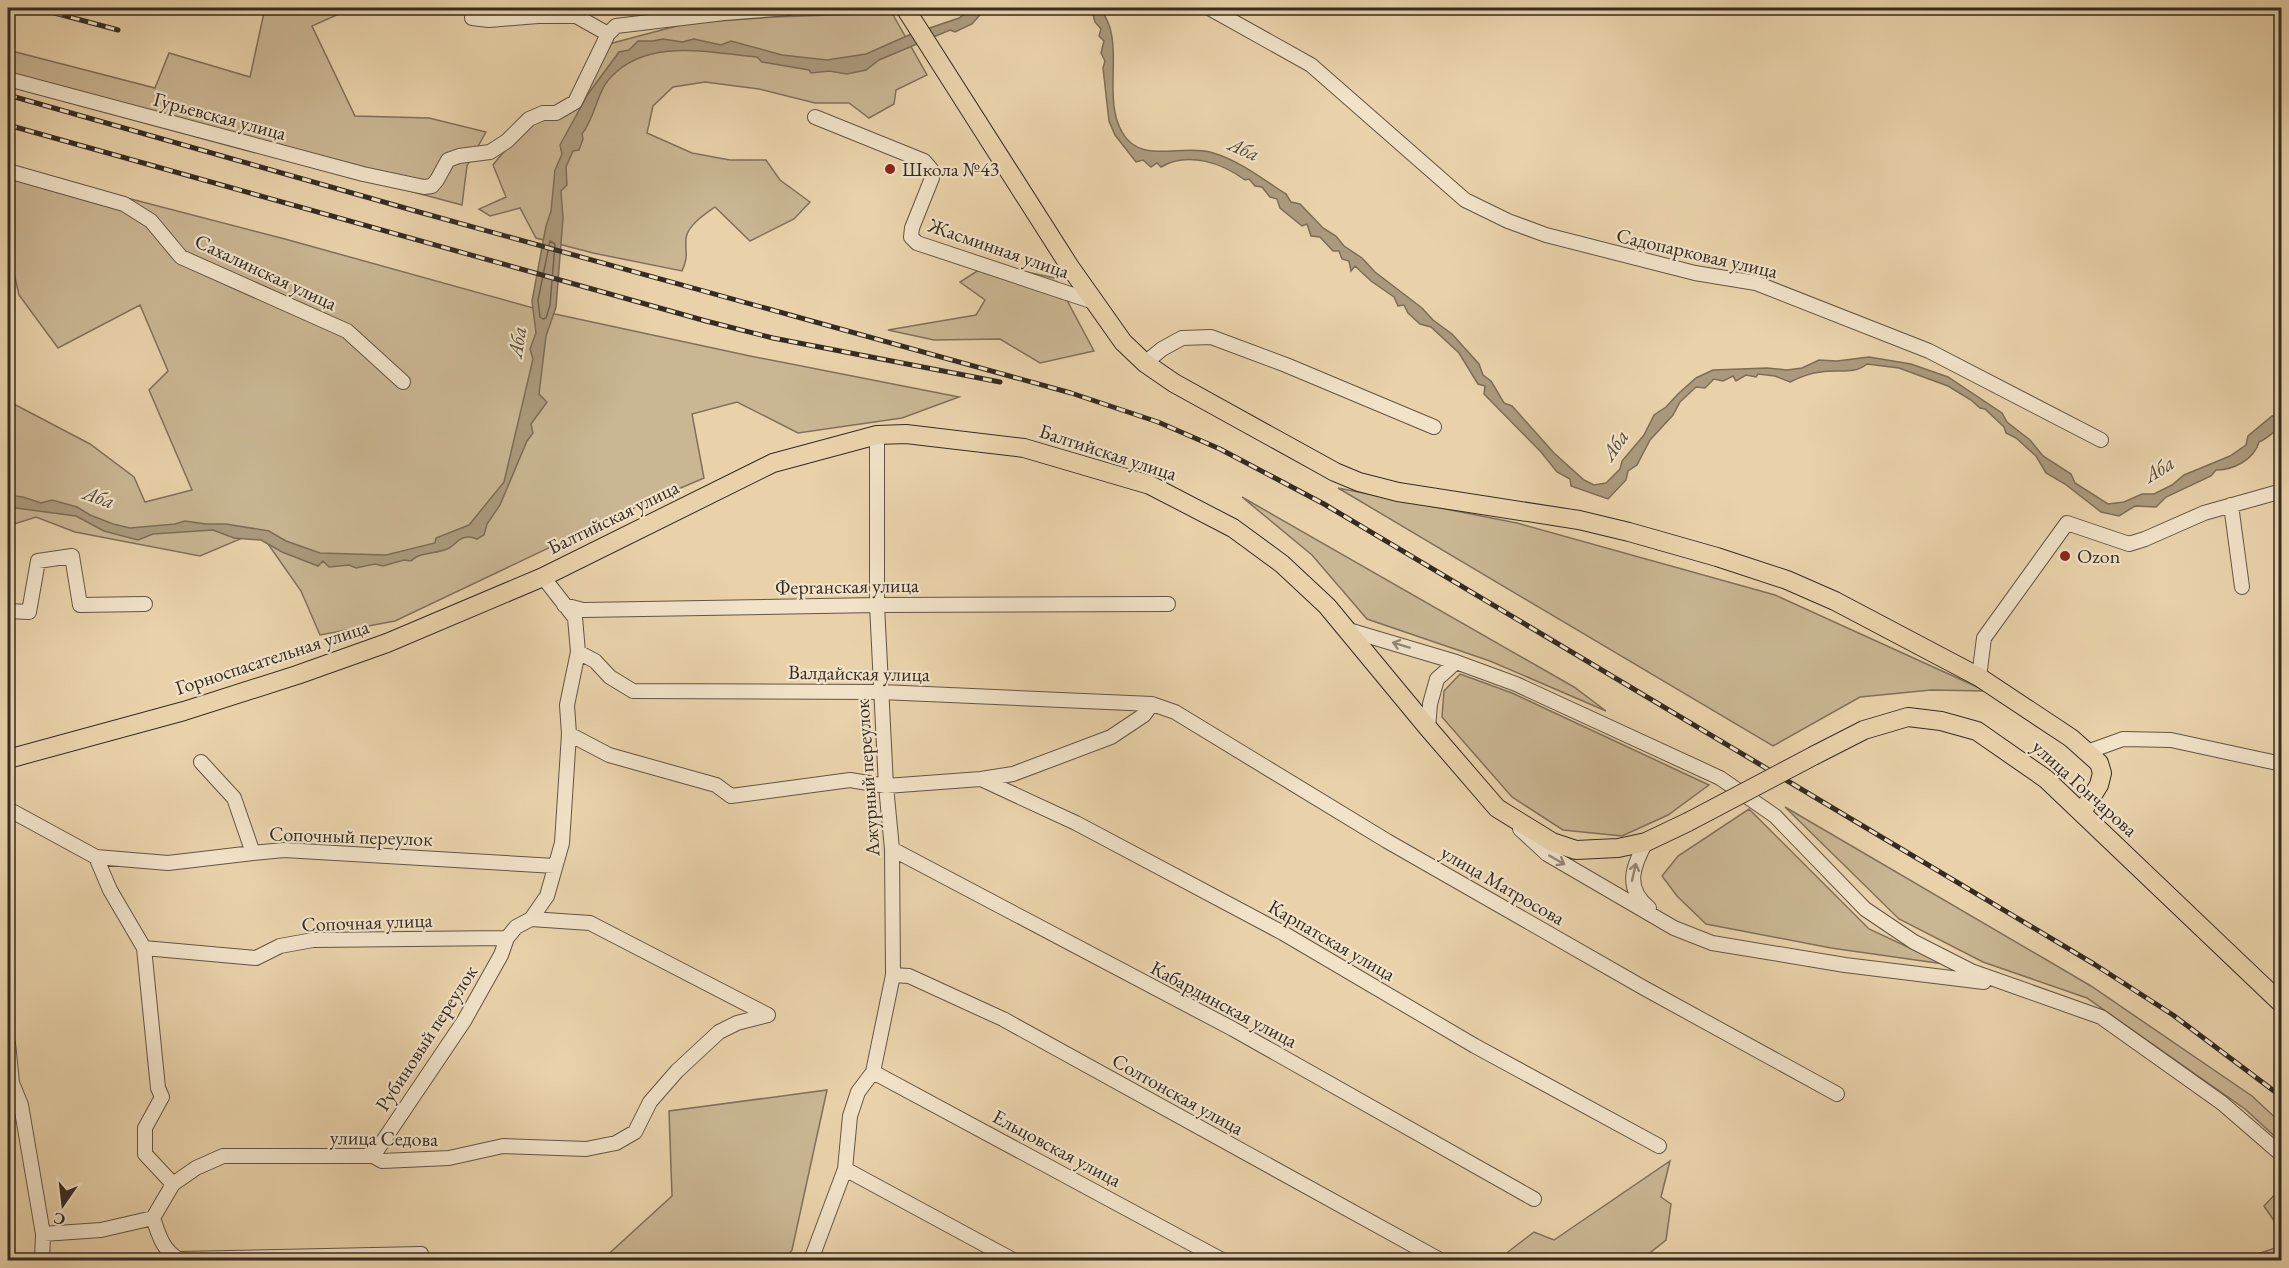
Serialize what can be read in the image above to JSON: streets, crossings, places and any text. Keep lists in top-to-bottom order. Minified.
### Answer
{"streets":{"main road":["Балтийская улица","Горноспасательная улица","улица Гончарова"],"street":["Гурьевская улица","Жасминная улица","Садопарковая улица","Сахалинская улица","Ферганская улица","Валдайская улица","Ажурный переулок","Сопочный переулок","улица Матросова","Сопочная улица","Карпатская улица","Кабардинская улица","Рубиновый переулок","Солтонская улица","улица Седова","Ельцовская улица"]},"crossings":[["Балтийская улица","Горноспасательная улица"],["Балтийская улица","Ажурный переулок"],["Балтийская улица","улица Гончарова"],["Ферганская улица","Ажурный переулок"],["Валдайская улица","Ажурный переулок"],["Валдайская улица","улица Матросова"],["Валдайская улица","Карпатская улица"],["Ажурный переулок","Карпатская улица"],["Ажурный переулок","Кабардинская улица"],["Ажурный переулок","Солтонская улица"],["Ажурный переулок","Ельцовская улица"],["улица Матросова","Карпатская улица"],["Сопочная улица","Рубиновый переулок"],["Рубиновый переулок","улица Седова"]],"water":["Аба"],"places":["Школа №43","Ozon"],"north":"bottom"}
